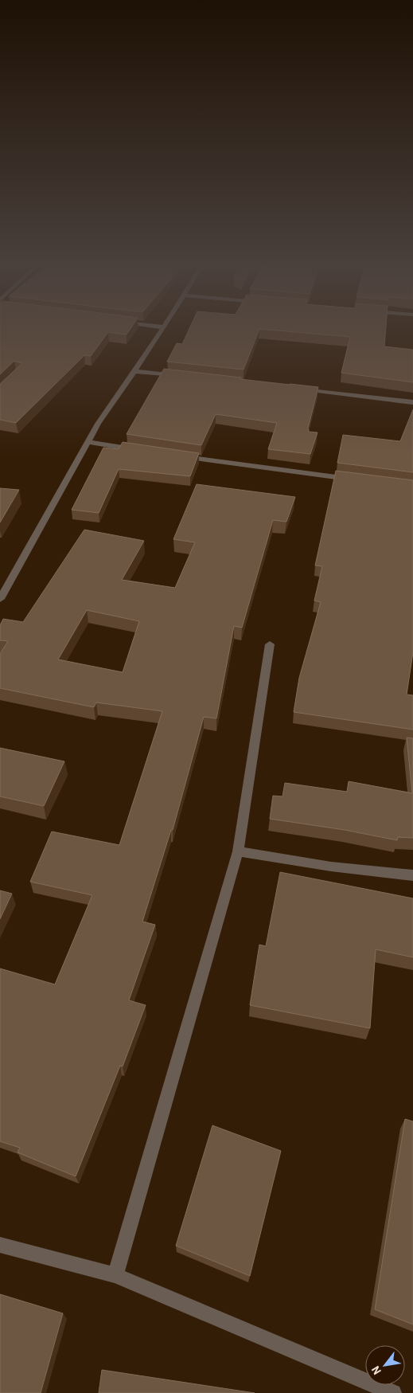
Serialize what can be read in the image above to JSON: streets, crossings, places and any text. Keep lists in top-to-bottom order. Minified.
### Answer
{"north":"bottom left"}
